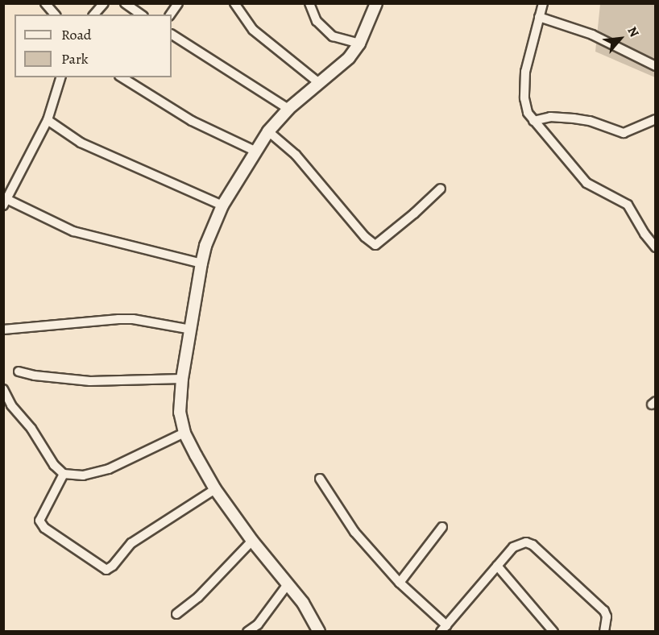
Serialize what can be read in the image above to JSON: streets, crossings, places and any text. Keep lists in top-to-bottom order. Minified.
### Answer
{"legend":["Road","Park"],"north":"top right"}
